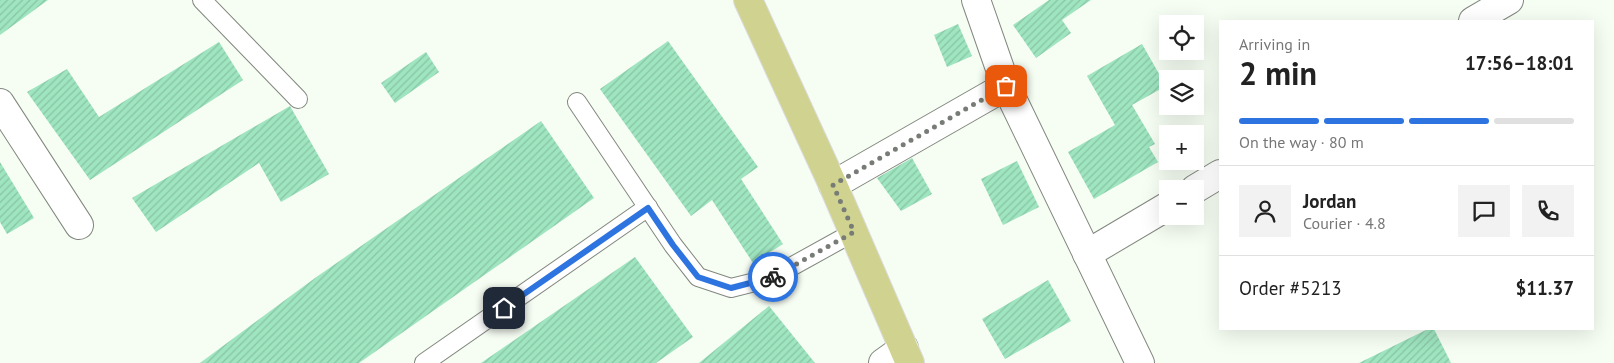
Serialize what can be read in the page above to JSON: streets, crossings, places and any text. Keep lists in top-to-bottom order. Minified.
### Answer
{"page":{"map_buttons":["+","−"],"heading":["2 min","Arriving in","17:56–18:01"],"panel":["Jordan","Courier · 4.8","Order #5213","$11.37"],"bar":"On the way · 80 m"}}
